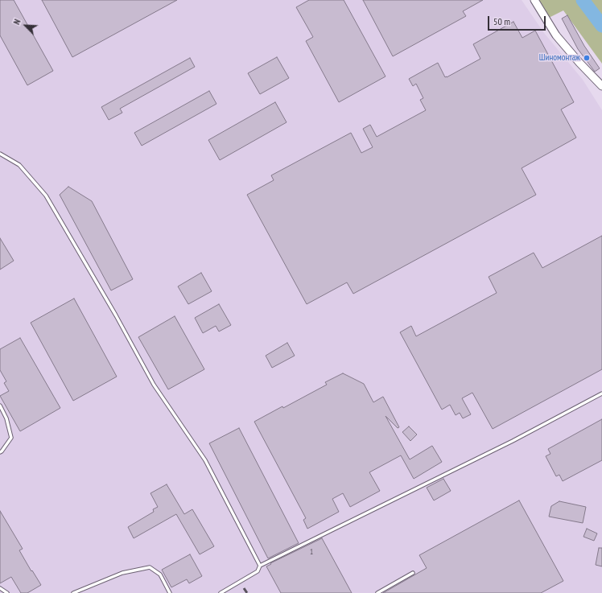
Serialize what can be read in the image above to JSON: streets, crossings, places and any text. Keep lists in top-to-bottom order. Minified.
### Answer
{"places":["Шиномонтаж"],"house_numbers":["1"],"scale_bar":"50 m","north":"top left"}
